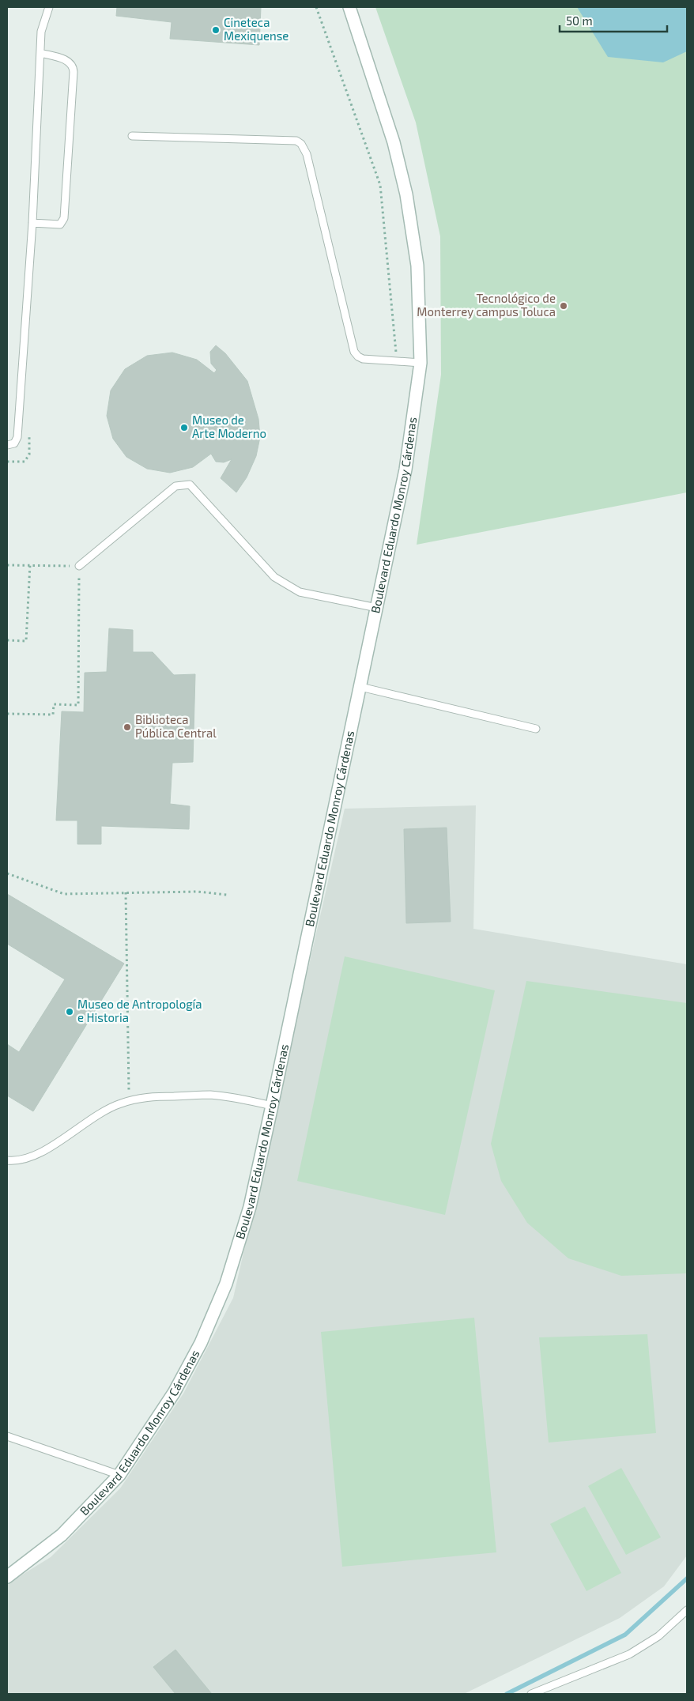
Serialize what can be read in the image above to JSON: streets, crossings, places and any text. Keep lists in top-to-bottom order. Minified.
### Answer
{"streets":{"main road":["Boulevard Eduardo Monroy Cárdenas"]},"places":["Cineteca Mexiquense","Tecnológico de Monterrey campus Toluca","Museo de Arte Moderno","Biblioteca Pública Central","Museo de Antropología e Historia"],"scale_bar":"50 m"}
